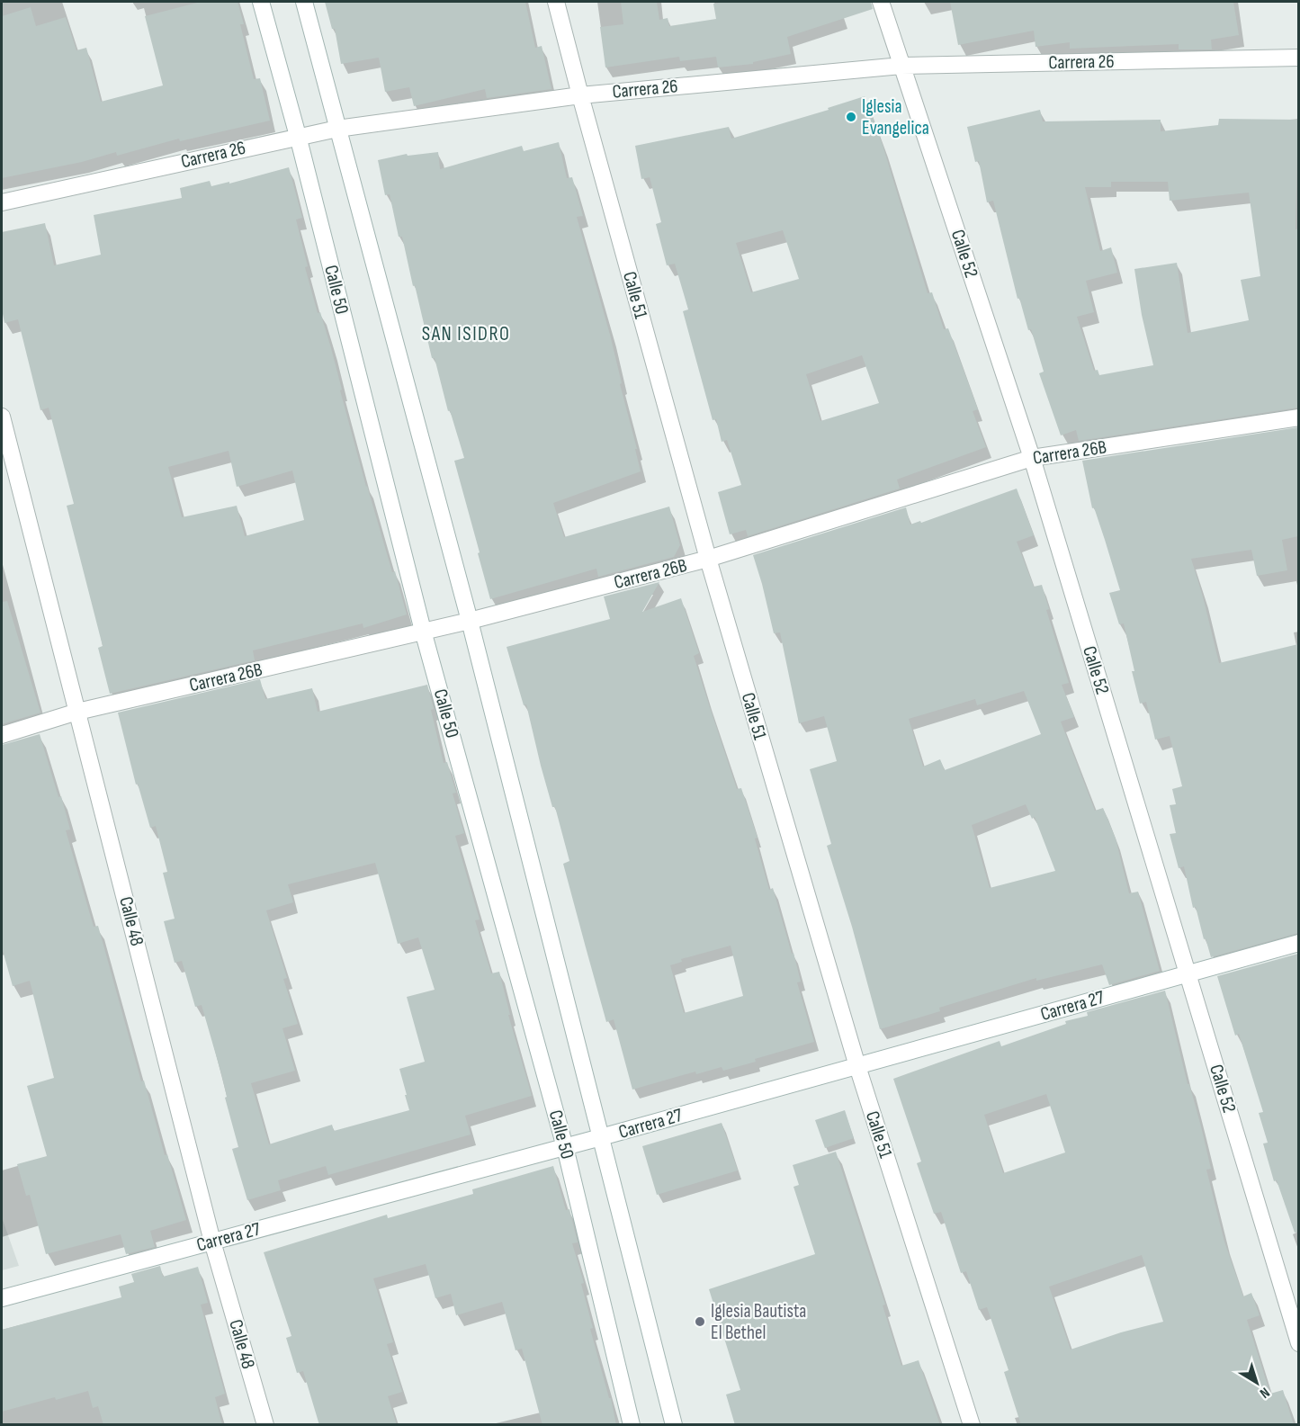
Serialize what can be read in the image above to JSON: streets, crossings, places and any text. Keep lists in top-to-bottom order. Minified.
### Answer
{"streets":{"street":["Carrera 26","Calle 52","Calle 50","Calle 51","Carrera 26B","Calle 48","Carrera 27"]},"crossings":[["Carrera 26","Calle 52"],["Carrera 26","Calle 50"],["Carrera 26","Calle 51"],["Calle 52","Carrera 26B"],["Calle 52","Carrera 27"],["Calle 50","Carrera 26B"],["Calle 50","Carrera 27"],["Calle 51","Carrera 26B"],["Calle 51","Carrera 27"],["Carrera 26B","Calle 48"],["Calle 48","Carrera 27"]],"districts":["SAN ISIDRO"],"places":["Iglesia Evangelica","Iglesia Bautista El Bethel"],"north":"bottom right"}
